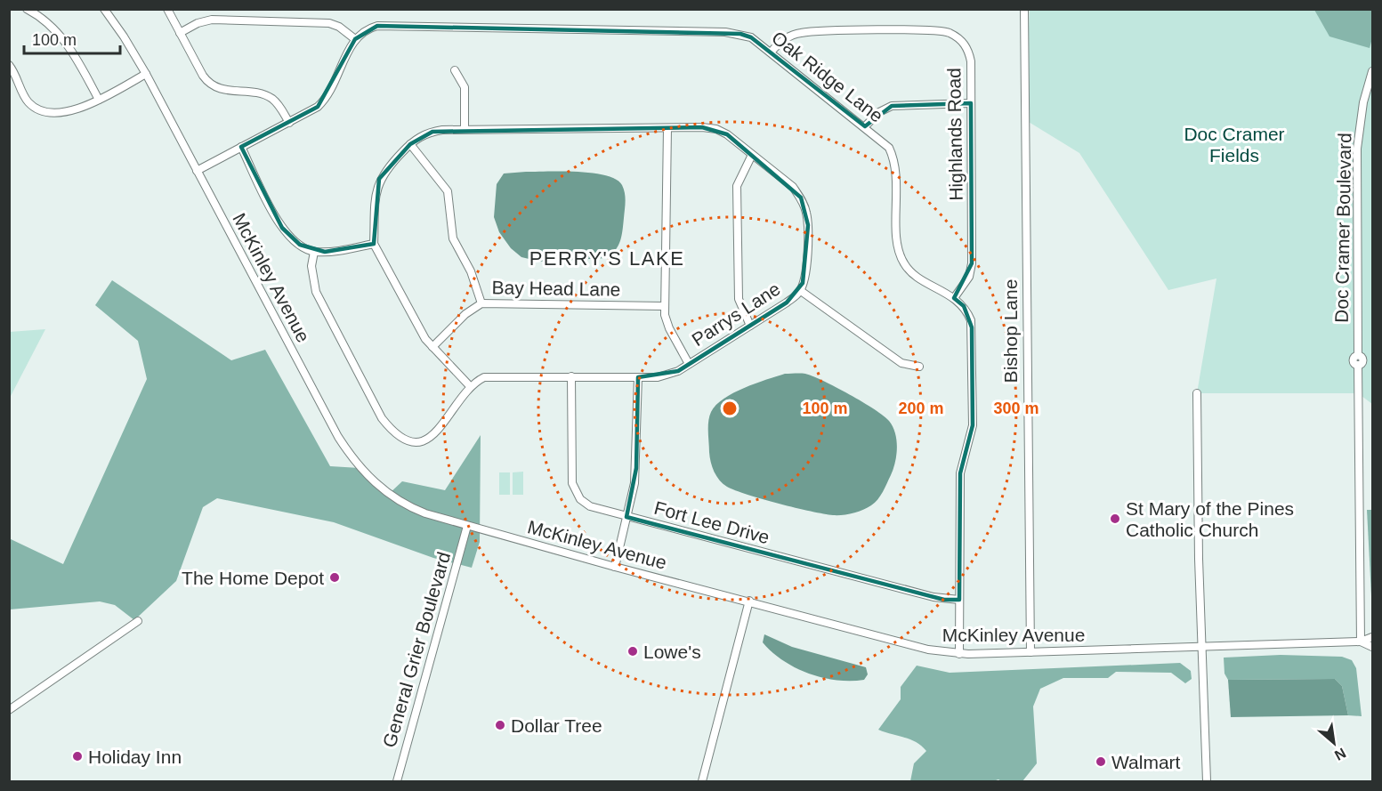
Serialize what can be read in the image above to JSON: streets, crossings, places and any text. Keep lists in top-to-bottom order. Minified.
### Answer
{"streets":{"street":["Oak Ridge Lane","Highlands Road","Doc Cramer Boulevard","McKinley Avenue","Bay Head Lane","Parrys Lane","Bishop Lane","Fort Lee Drive","General Grier Boulevard"]},"crossings":[["Oak Ridge Lane","Highlands Road"],["Oak Ridge Lane","McKinley Avenue"],["Oak Ridge Lane","Fort Lee Drive"],["Doc Cramer Boulevard","McKinley Avenue"],["McKinley Avenue","Bishop Lane"],["McKinley Avenue","General Grier Boulevard"],["Parrys Lane","Fort Lee Drive"]],"districts":["PERRY'S LAKE"],"parks":["Doc Cramer Fields"],"places":["St Mary of the Pines Catholic Church","The Home Depot","Lowe's","Dollar Tree","Holiday Inn","Walmart"],"scale_bar":"100 m","north":"bottom right","rings":["100 m","200 m","300 m"]}
